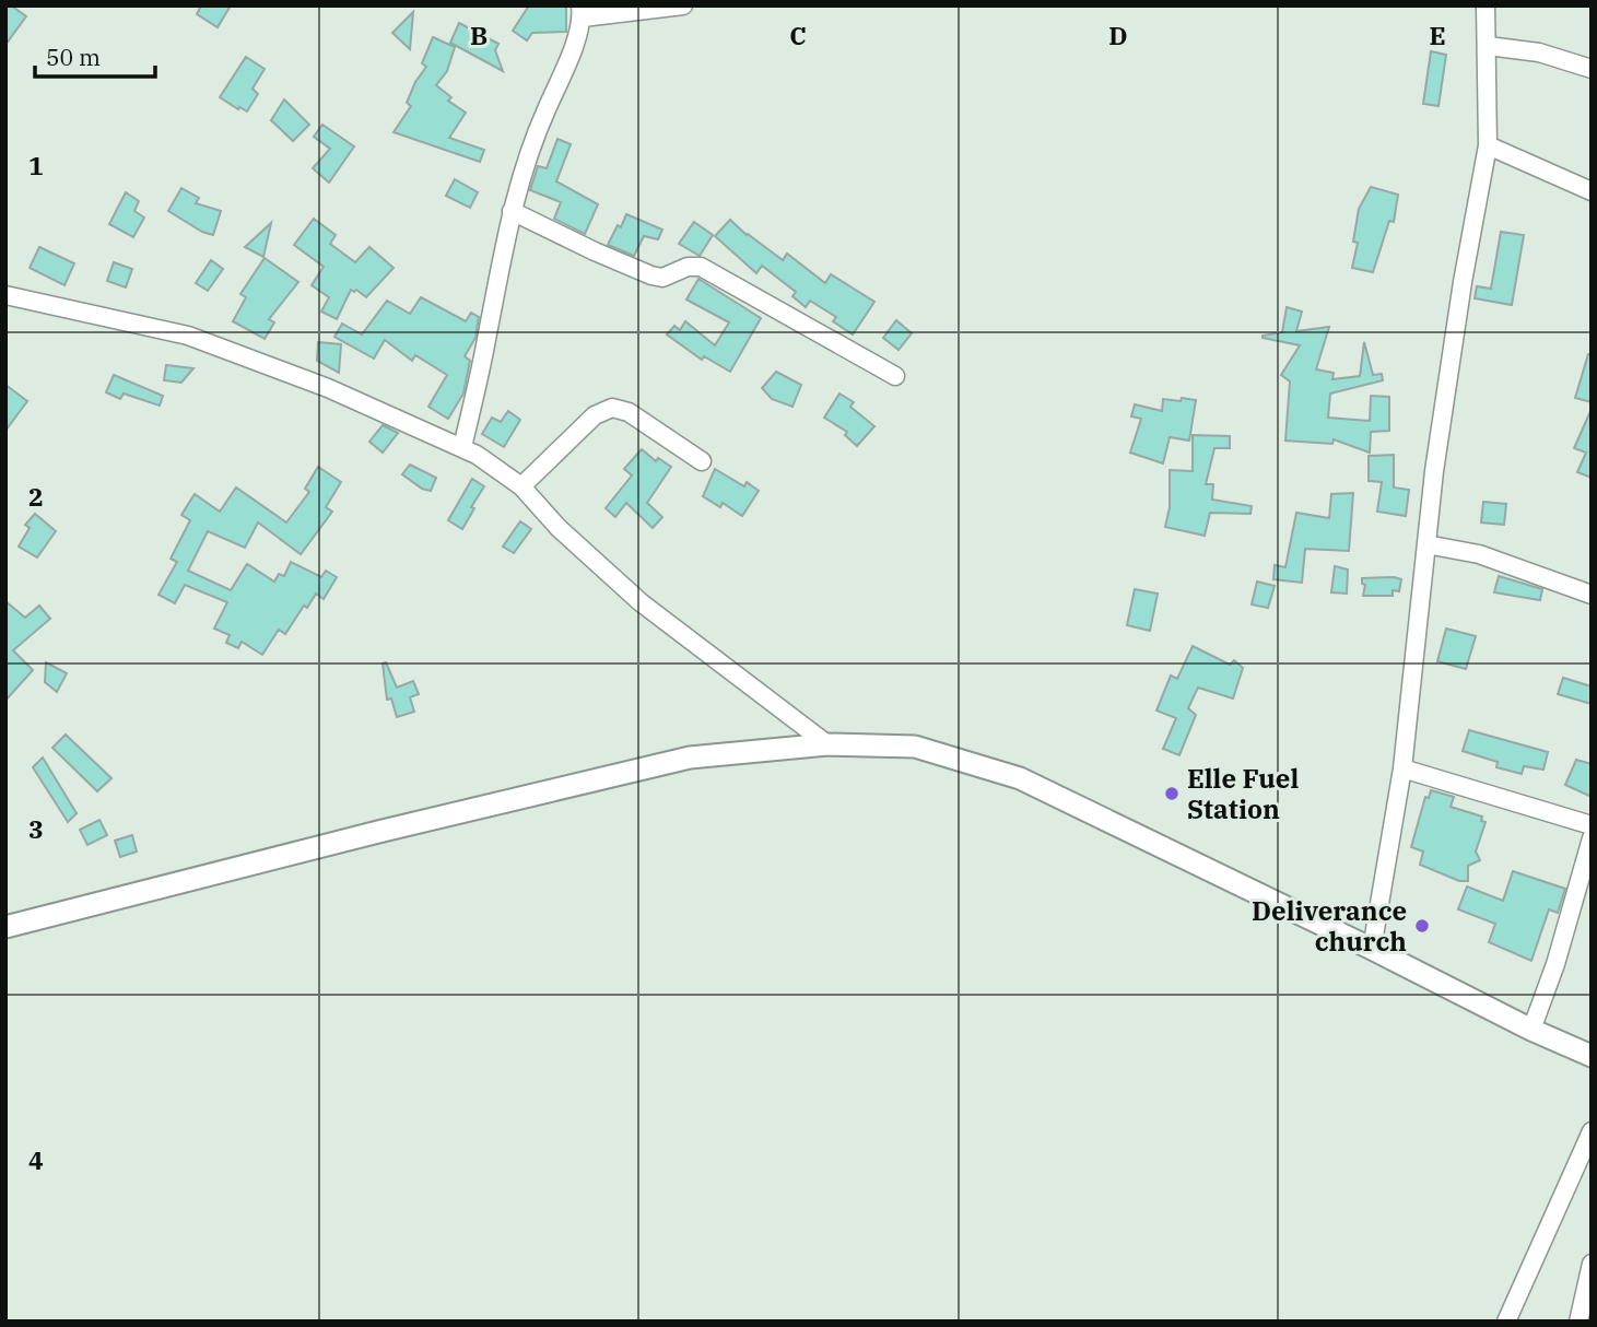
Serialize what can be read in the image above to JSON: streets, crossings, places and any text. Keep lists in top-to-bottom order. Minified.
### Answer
{"places":["Elle Fuel Station","Deliverance church"],"scale_bar":"50 m","grid":{"columns":["B","C","D","E"],"rows":["1","2","3","4"]}}
